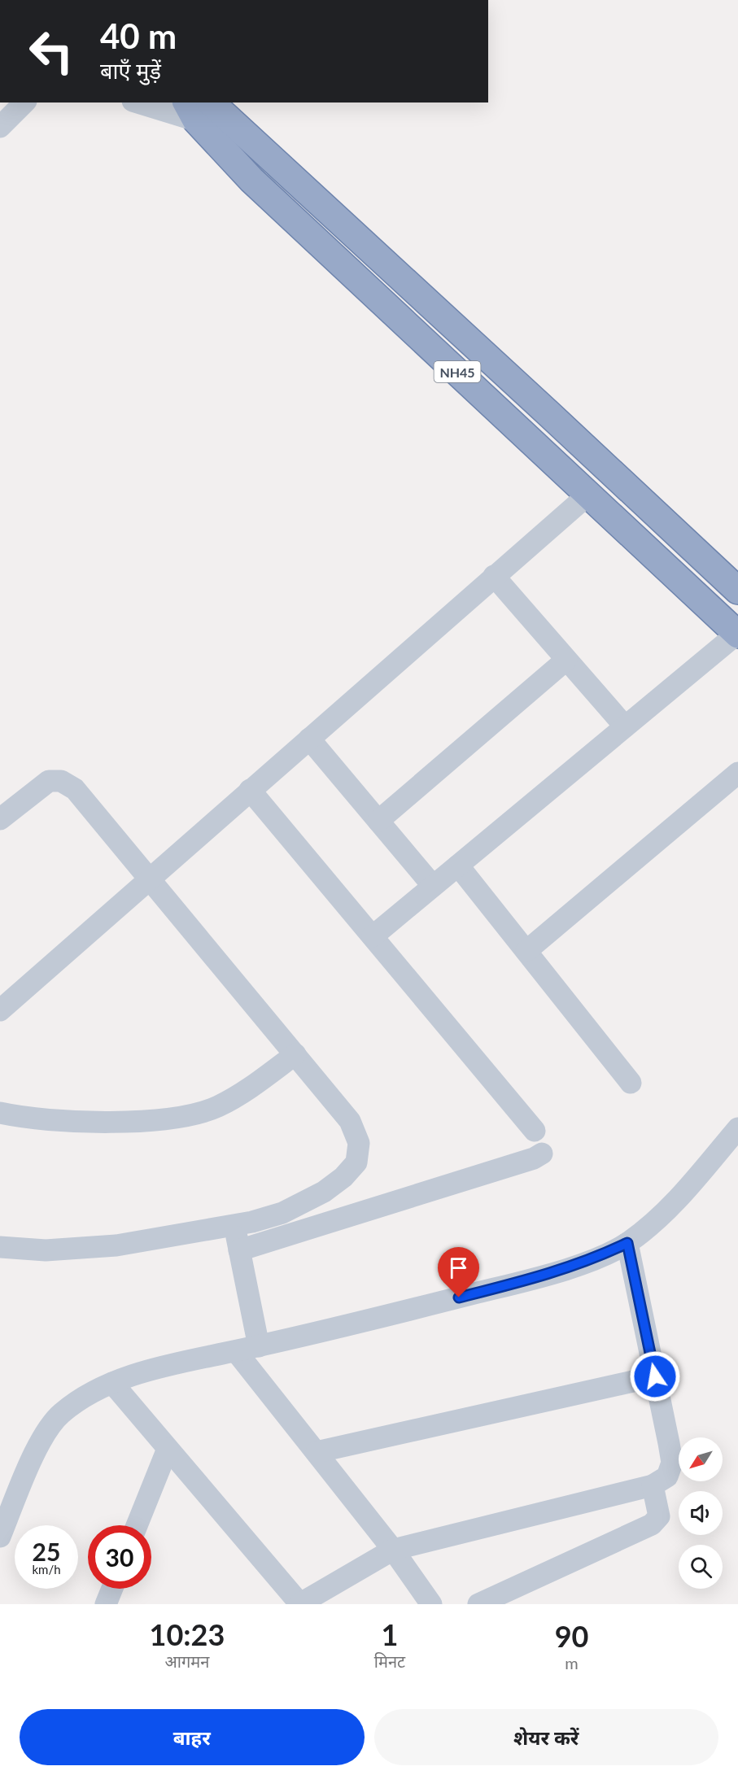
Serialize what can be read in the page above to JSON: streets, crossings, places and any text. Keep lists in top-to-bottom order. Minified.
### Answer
{"streets":{"highway":["NH45"]},"north":"bottom left","page":{"turn":["40 m","बाएँ मुड़ें"],"speed":"25 km/h","limit":"30","eta":["10:23","आगमन","1","मिनट","90","m"],"buttons":["बाहर","शेयर करें"]}}
